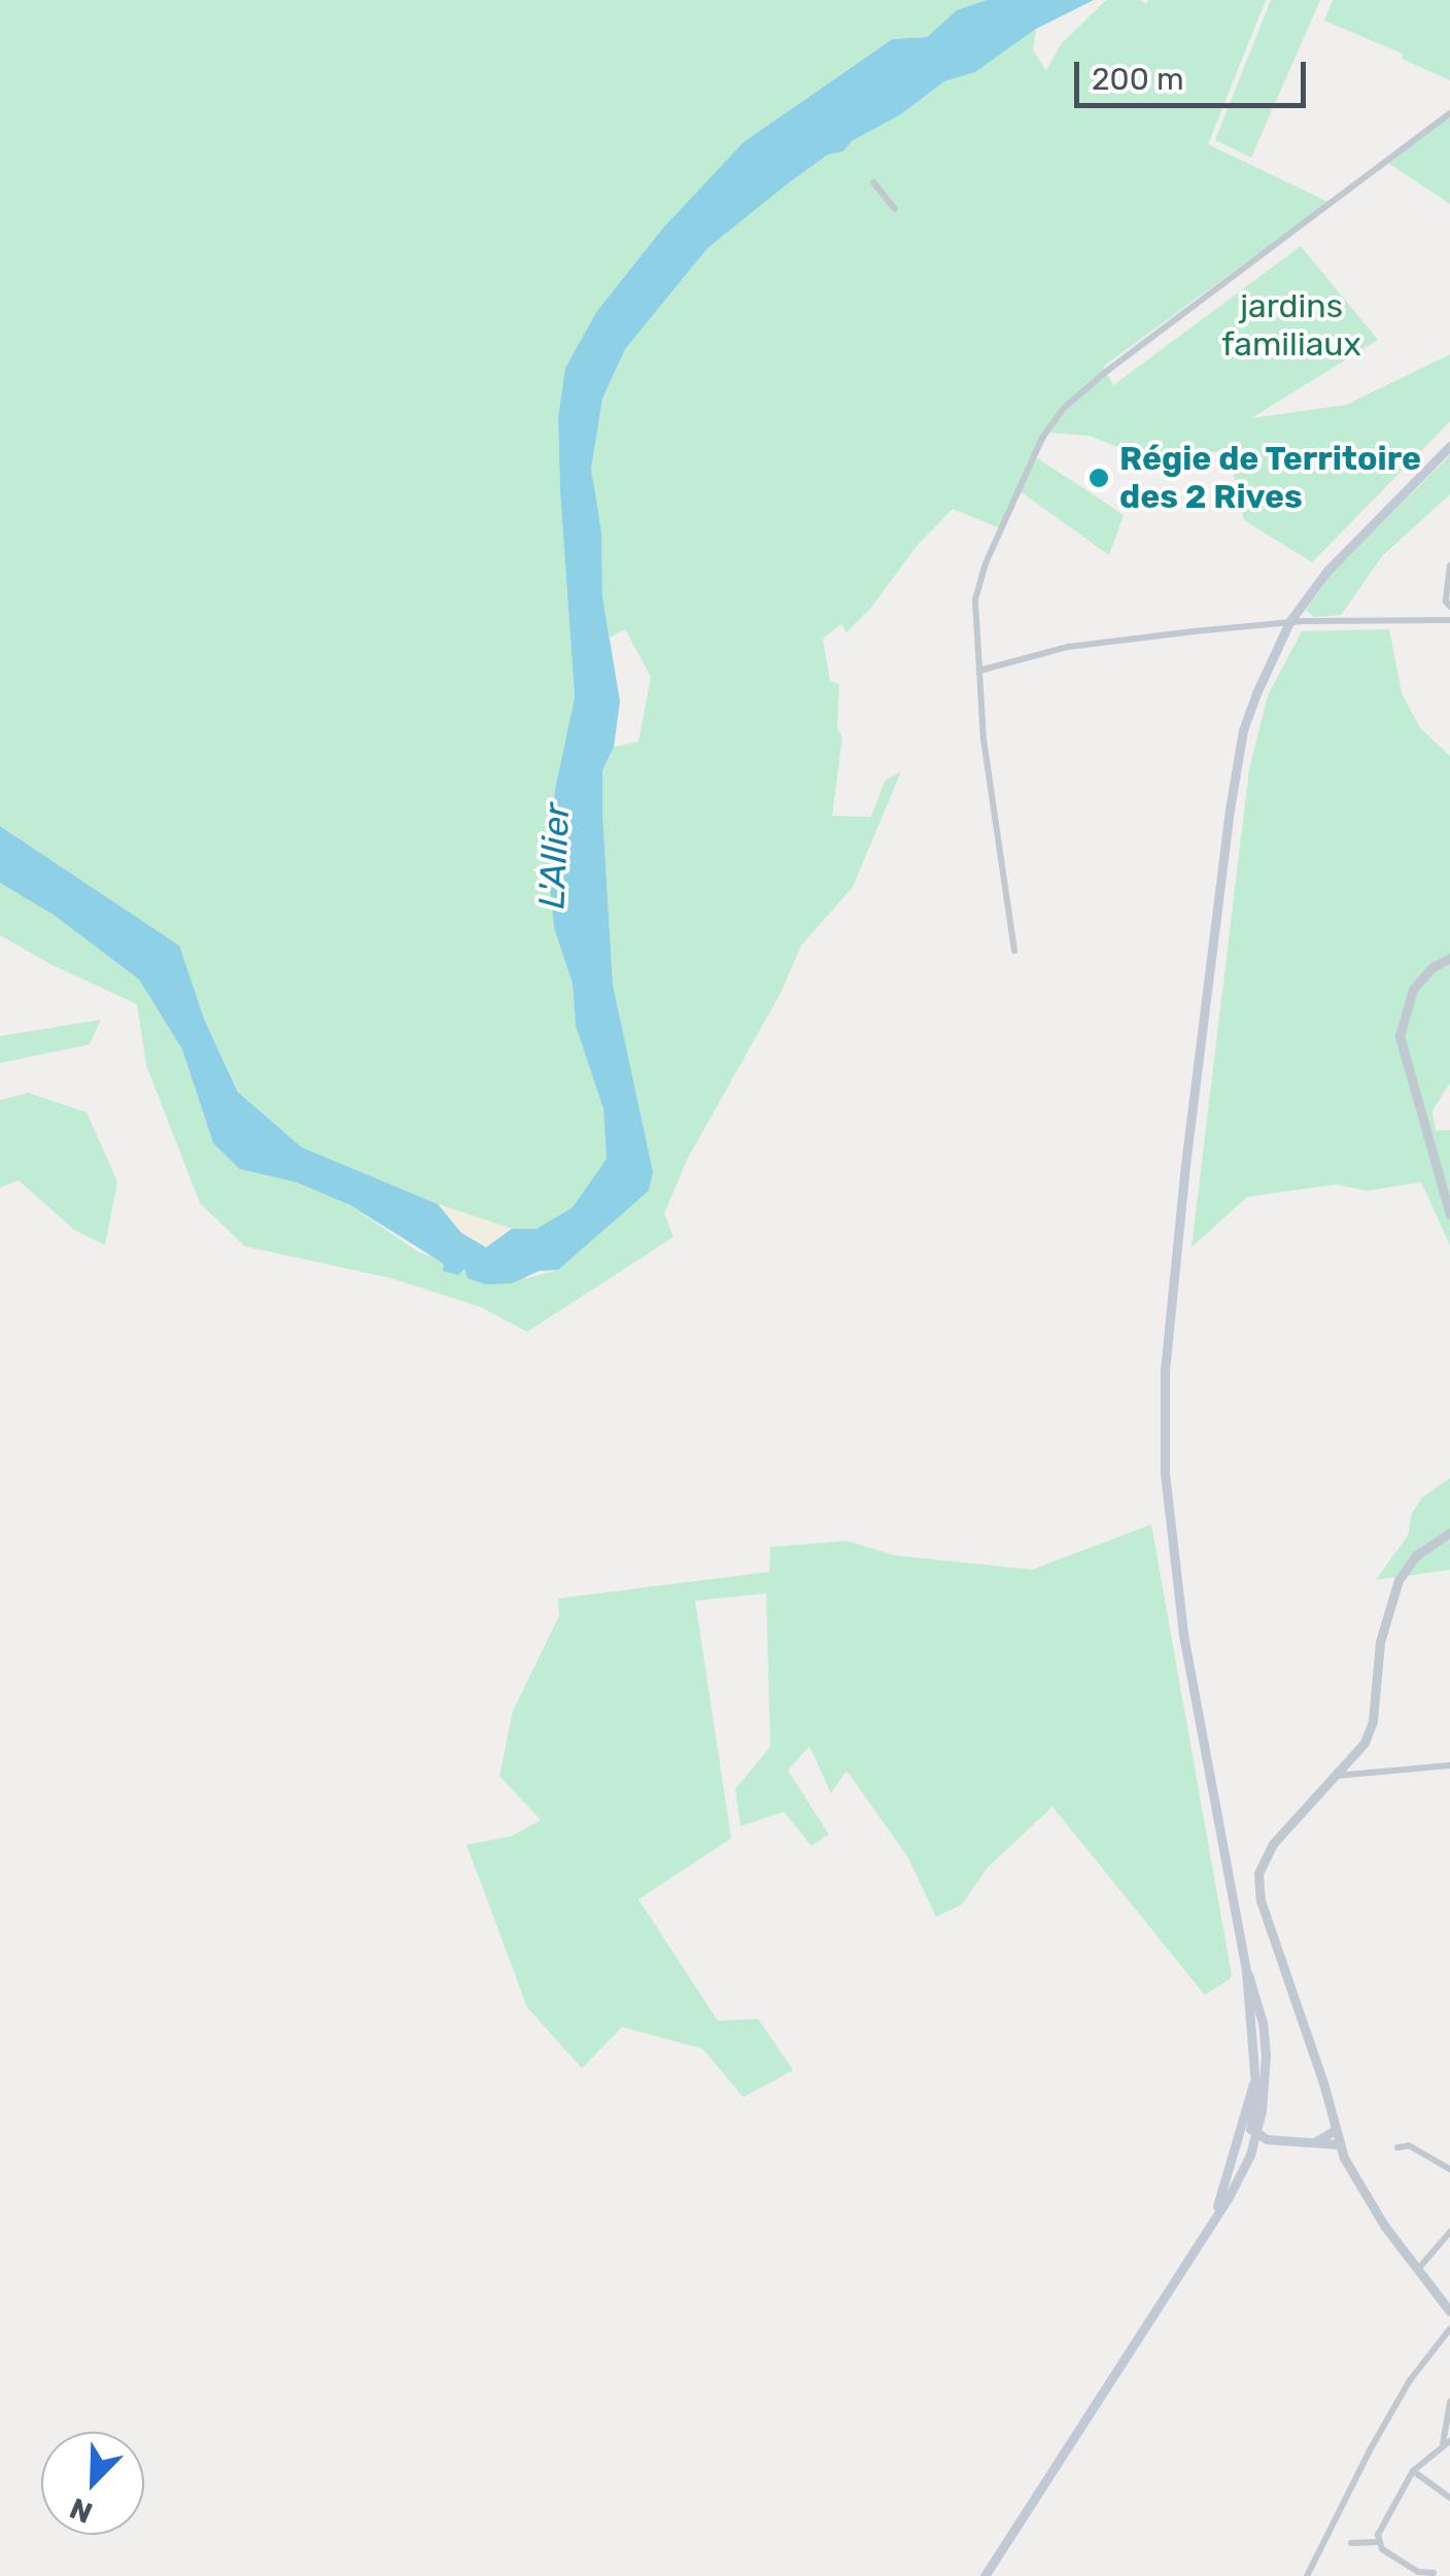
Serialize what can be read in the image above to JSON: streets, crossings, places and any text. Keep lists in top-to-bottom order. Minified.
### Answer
{"water":["L'Allier"],"parks":["jardins familiaux"],"places":["Régie de Territoire des 2 Rives"],"scale_bar":"200 m","north":"bottom left"}
